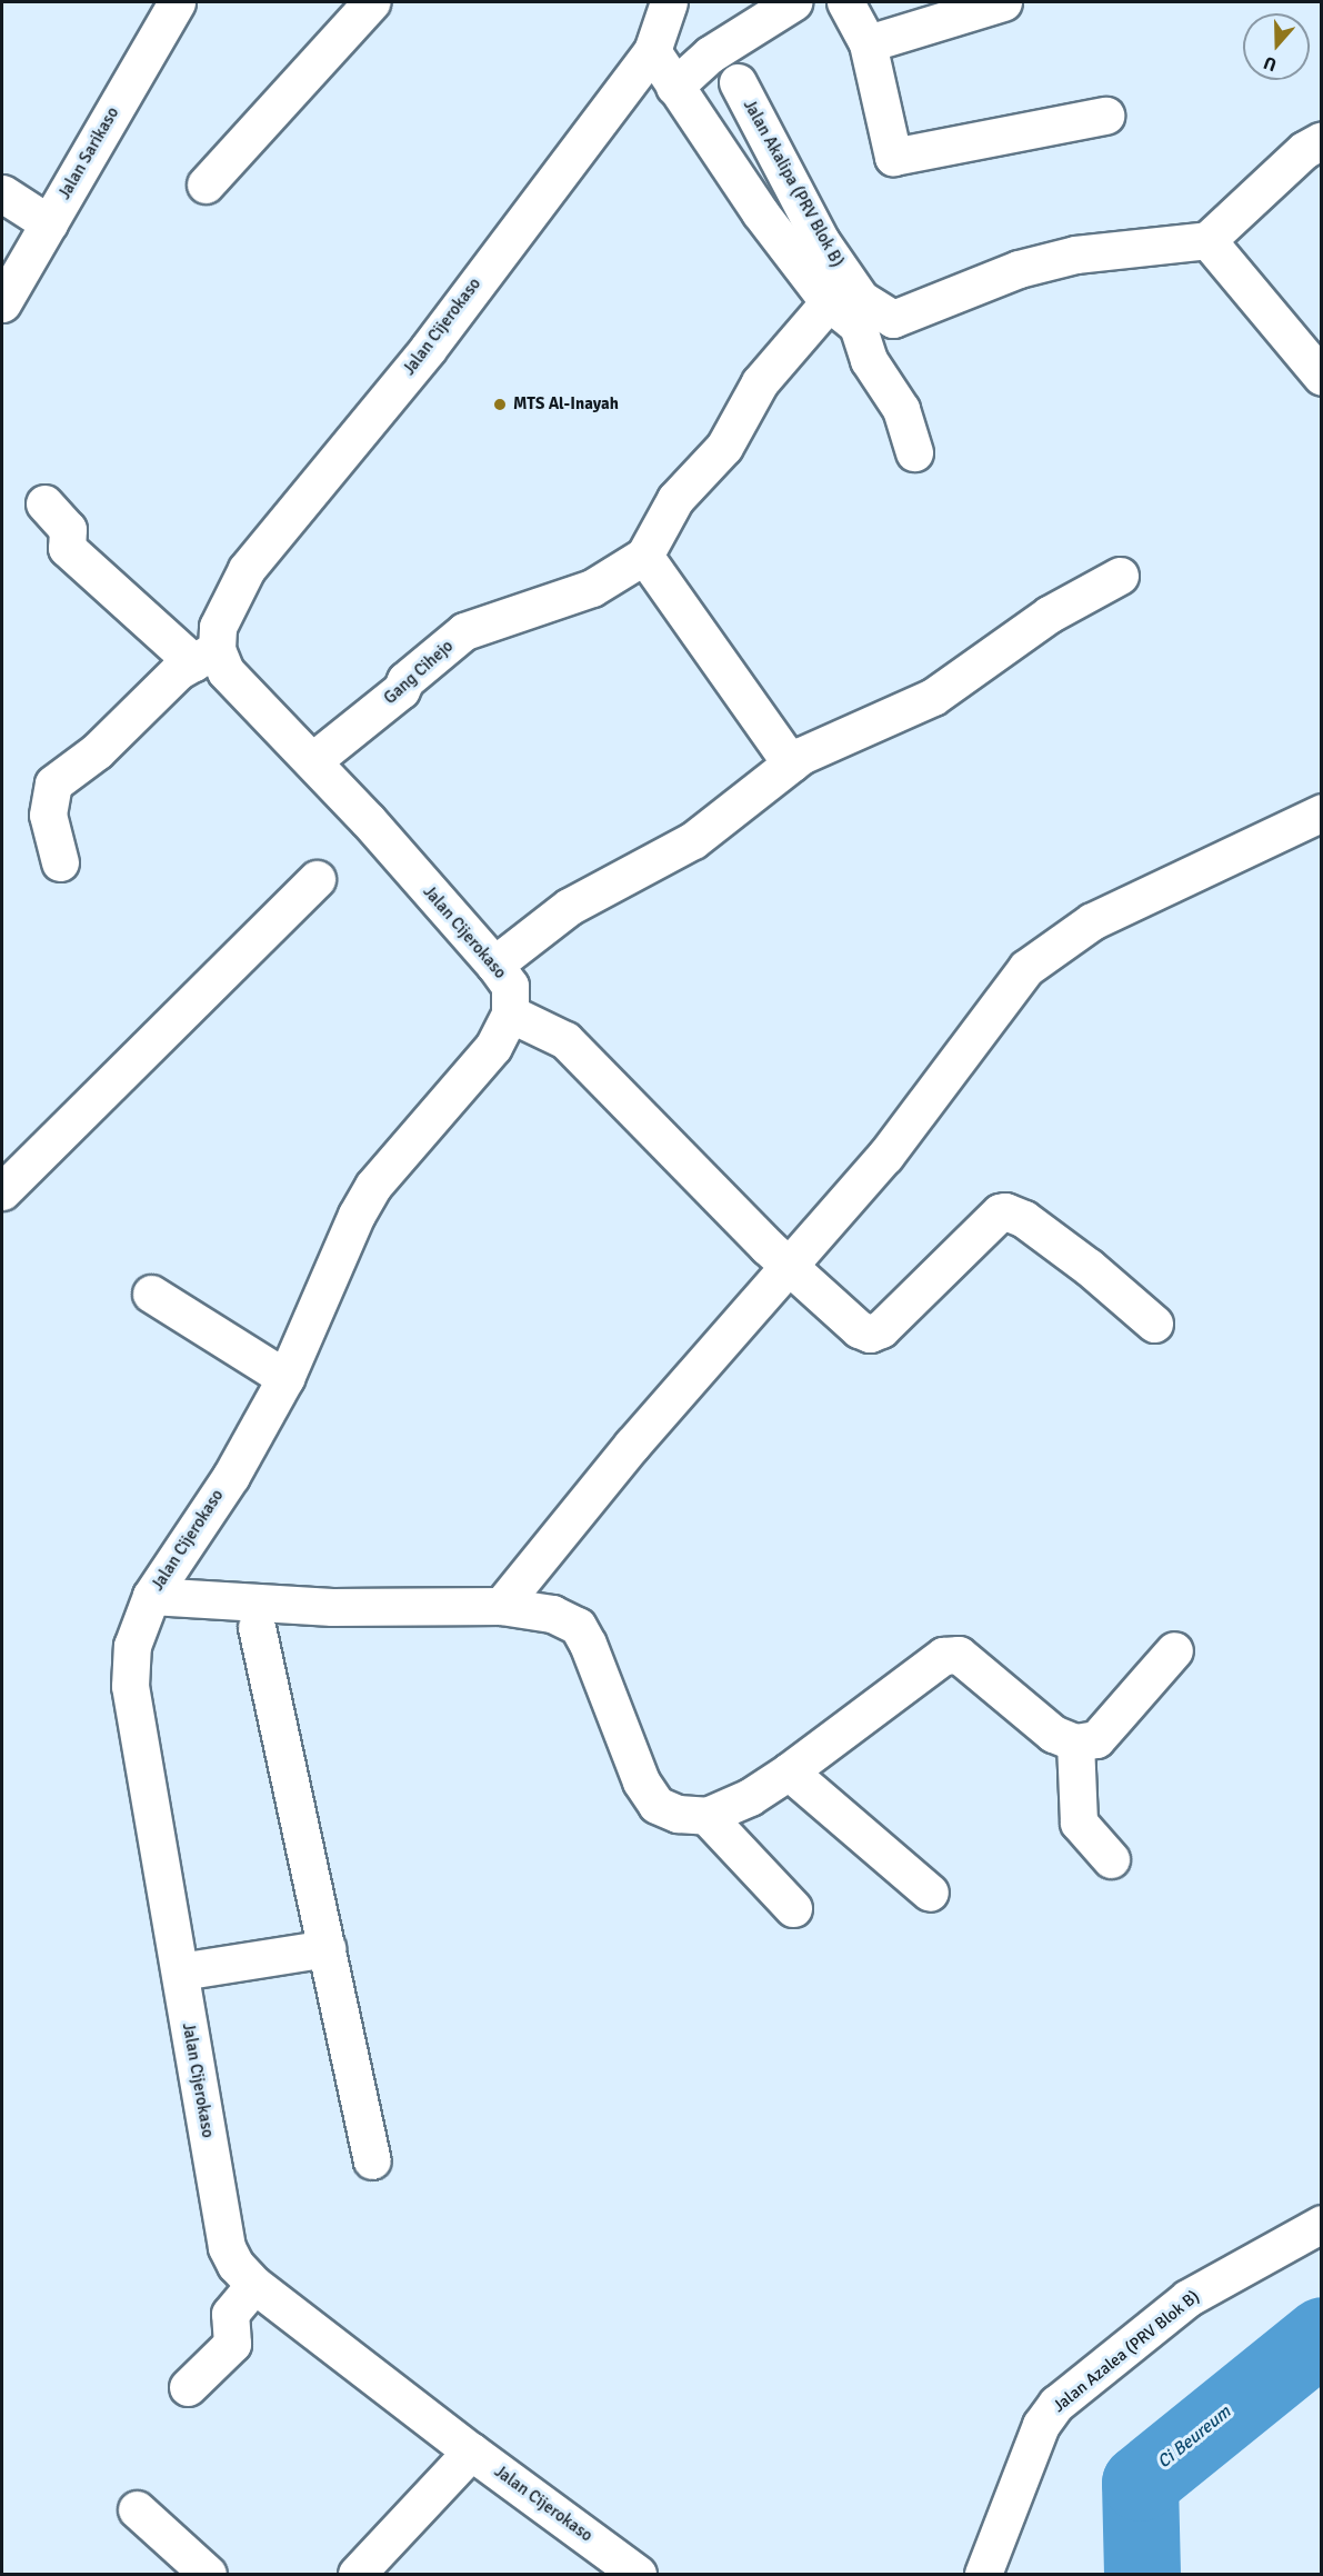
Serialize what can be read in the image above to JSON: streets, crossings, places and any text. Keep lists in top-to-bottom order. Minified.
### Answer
{"streets":{"street":["Jalan Sarikaso","Jalan Akalipa (PRV Blok B)","Jalan Cijerokaso","Gang Cihejo","Jalan Azalea (PRV Blok B)"]},"crossings":[["Jalan Cijerokaso","Gang Cihejo"]],"water":["Ci Beureum"],"places":["MTS Al-Inayah"],"north":"bottom"}
